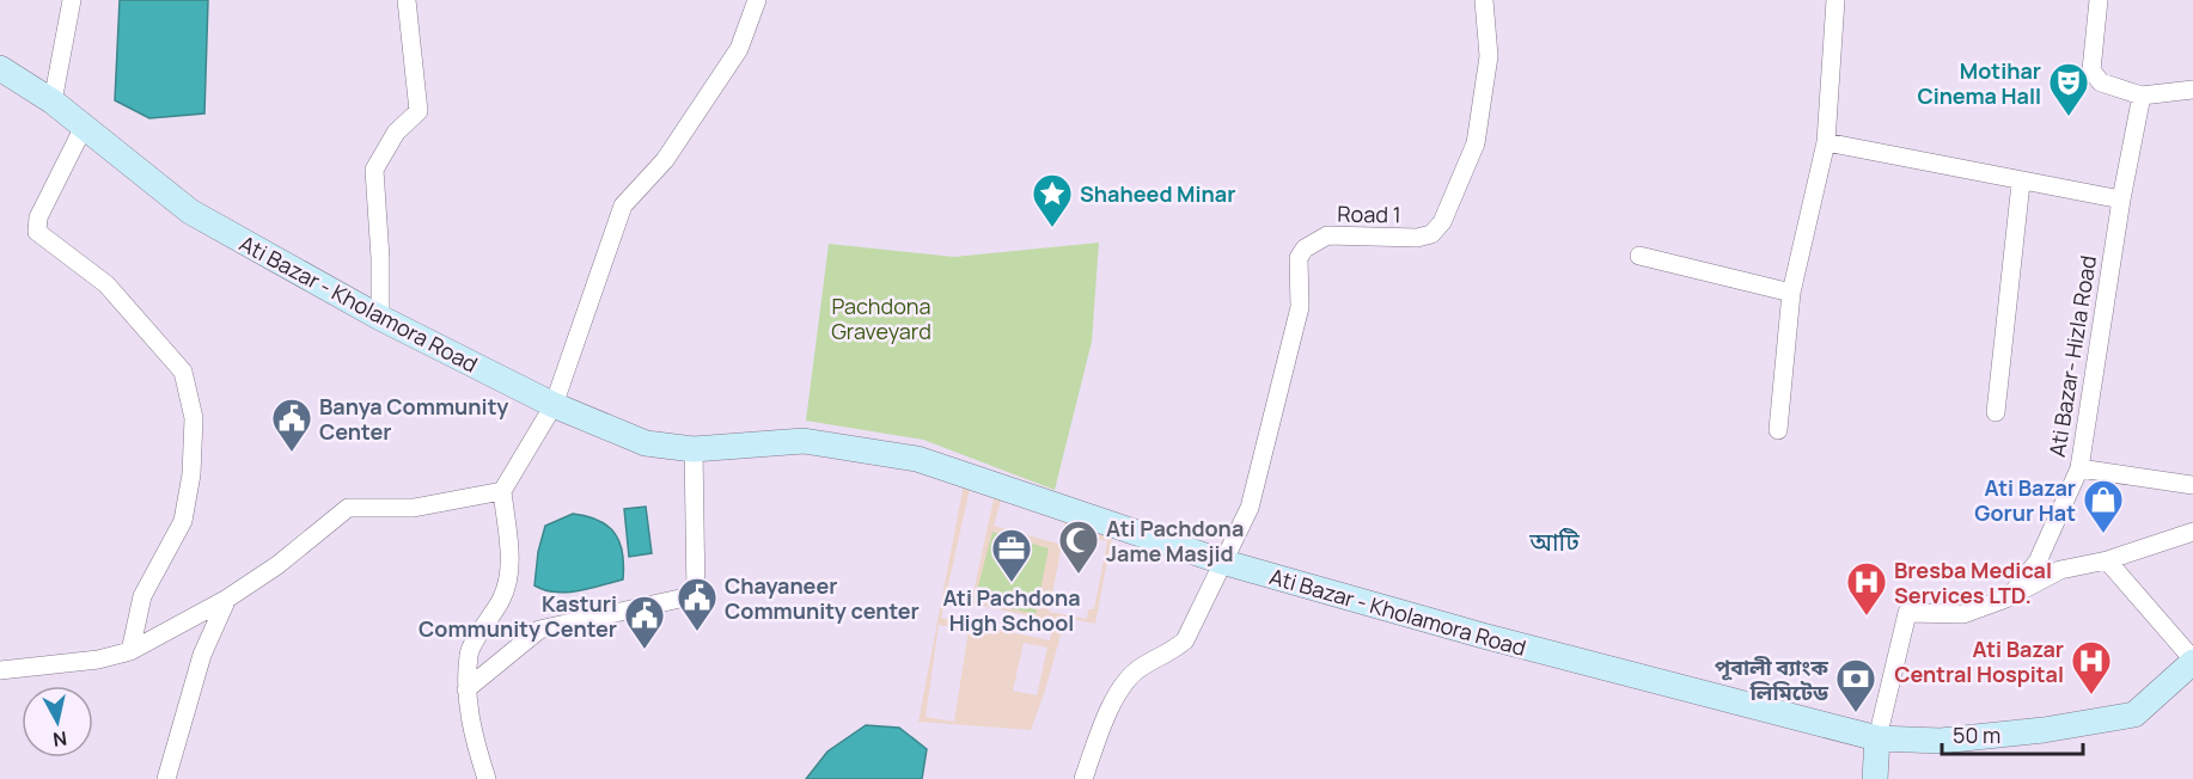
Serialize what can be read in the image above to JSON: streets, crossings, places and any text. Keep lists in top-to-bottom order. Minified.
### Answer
{"streets":{"main road":["Ati Bazar - Kholamora Road"],"street":["Road 1","Ati Bazar- Hizla Road"]},"crossings":[["Road 1","Ati Bazar - Kholamora Road"]],"districts":["আটি"],"parks":["Pachdona Graveyard"],"places":{"theatre":["Motihar Cinema Hall"],"place":["Shaheed Minar"],"public building":["Banya Community Center","Chayaneer Community center","Kasturi Community Center"],"shop":["Ati Bazar Gorur Hat"],"mosque":["Ati Pachdona Jame Masjid"],"office":["Ati Pachdona High School"],"hospital":["Bresba Medical Services LTD.","Ati Bazar Central Hospital"],"bank":["পূবালী ব্যাংক লিমিটেড"]},"scale_bar":"50 m","north":"bottom"}
